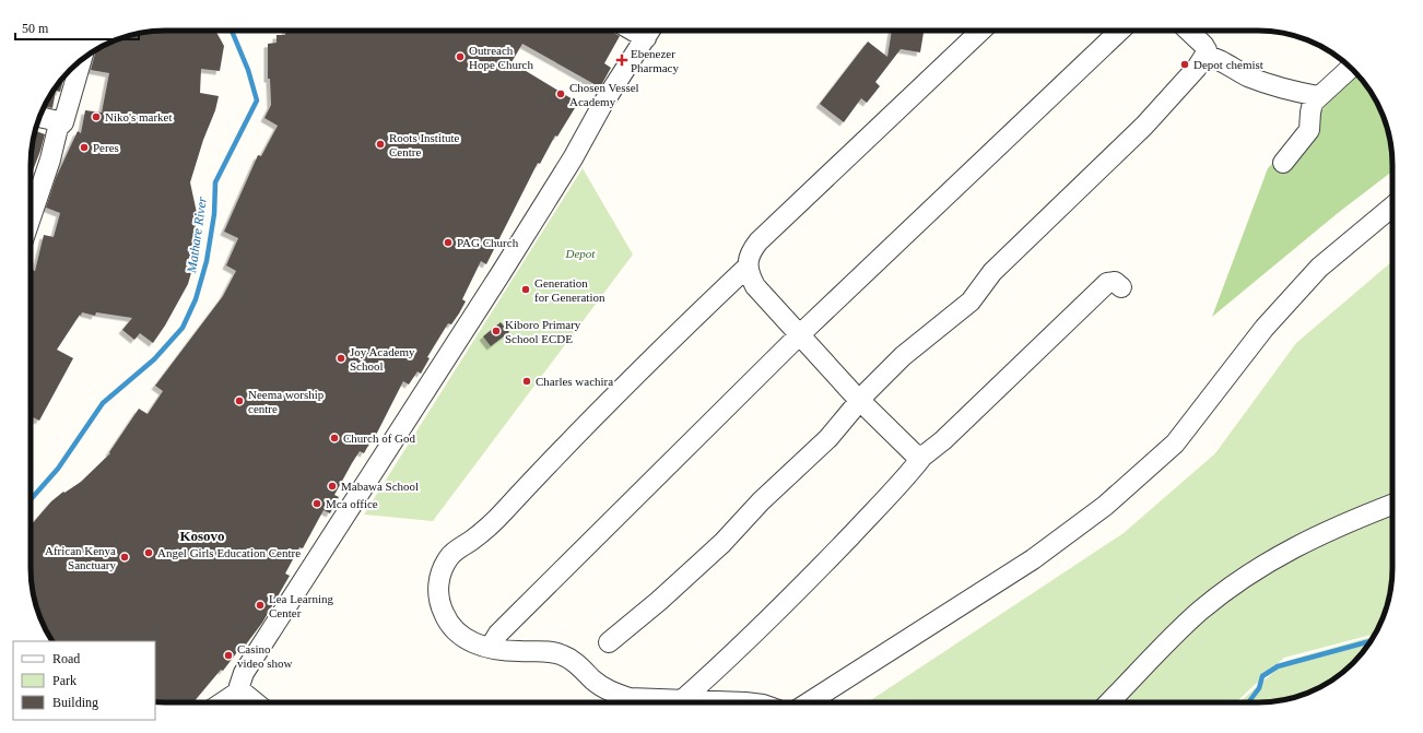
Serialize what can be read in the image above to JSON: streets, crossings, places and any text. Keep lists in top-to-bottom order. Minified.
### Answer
{"districts":["Kosovo"],"water":["Mathare River"],"parks":["Depot"],"places":{"other":["Outreach Hope Church","Depot chemist","Chosen Vessel Academy","Niko's market","Roots Institute Centre","Peres","PAG Church","Generation for Generation","Kiboro Primary School ECDE","Joy Academy School","Charles wachira","Neema worship centre","Church of God","Mabawa School","Mca office","Angel Girls Education Centre","African Kenya Sanctuary","Lea Learning Center","Casino video show"],"health":["Ebenezer Pharmacy"]},"legend":["Road","Park","Building"],"scale_bar":"50 m"}
